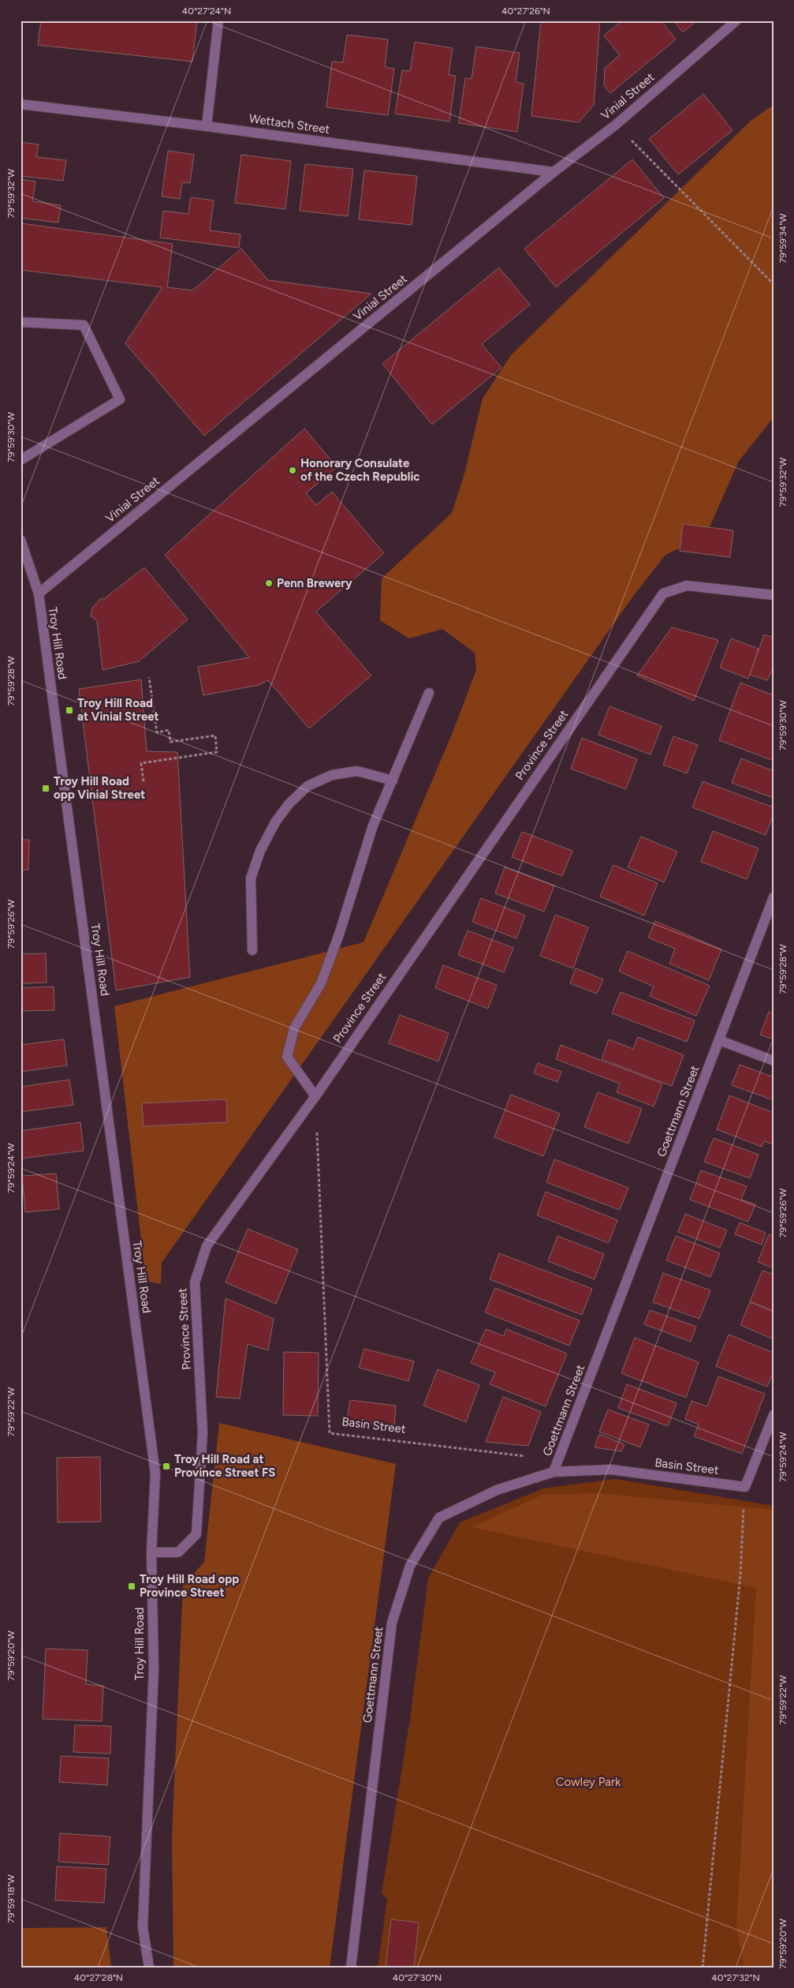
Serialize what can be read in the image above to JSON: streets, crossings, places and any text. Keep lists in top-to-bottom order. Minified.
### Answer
{"streets":{"street":["Vinial Street","Wettach Street","Troy Hill Road","Province Street","Goettmann Street","Basin Street"]},"crossings":[["Vinial Street","Wettach Street"],["Vinial Street","Troy Hill Road"],["Troy Hill Road","Province Street"],["Province Street","Basin Street"],["Goettmann Street","Basin Street"]],"parks":["Cowley Park"],"places":{"other":["Honorary Consulate of the Czech Republic","Penn Brewery"],"transit":["Troy Hill Road at Vinial Street","Troy Hill Road opp Vinial Street","Troy Hill Road at Province Street FS","Troy Hill Road opp Province Street"]},"coordinates":["40°27'24\"N","40°27'26\"N","79°59'32\"W","79°59'34\"W","79°59'30\"W","79°59'28\"W","79°59'26\"W","79°59'24\"W","79°59'22\"W","79°59'20\"W","79°59'18\"W","40°27'28\"N","40°27'30\"N","40°27'32\"N"]}
